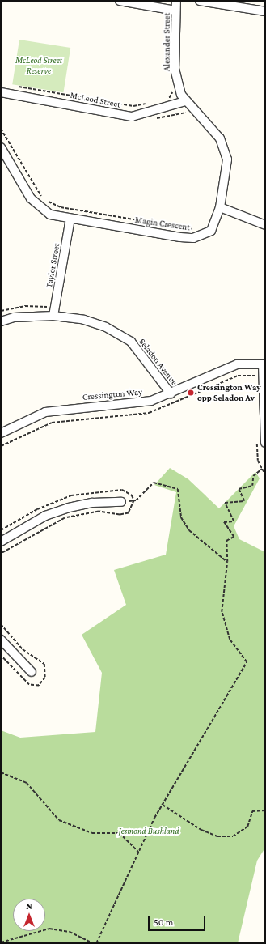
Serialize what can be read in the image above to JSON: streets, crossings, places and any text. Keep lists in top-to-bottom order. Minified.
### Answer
{"streets":{"street":["Alexander Street","McLeod Street","Magin Crescent","Taylor Street","Seladon Avenue","Cressington Way"]},"crossings":[["Alexander Street","McLeod Street"],["Alexander Street","Magin Crescent"],["McLeod Street","Magin Crescent"],["Magin Crescent","Taylor Street"],["Taylor Street","Seladon Avenue"],["Seladon Avenue","Cressington Way"]],"parks":["McLeod Street Reserve","Jesmond Bushland"],"places":["Cressington Way opp Seladon Av"],"scale_bar":"50 m","north":"top"}
